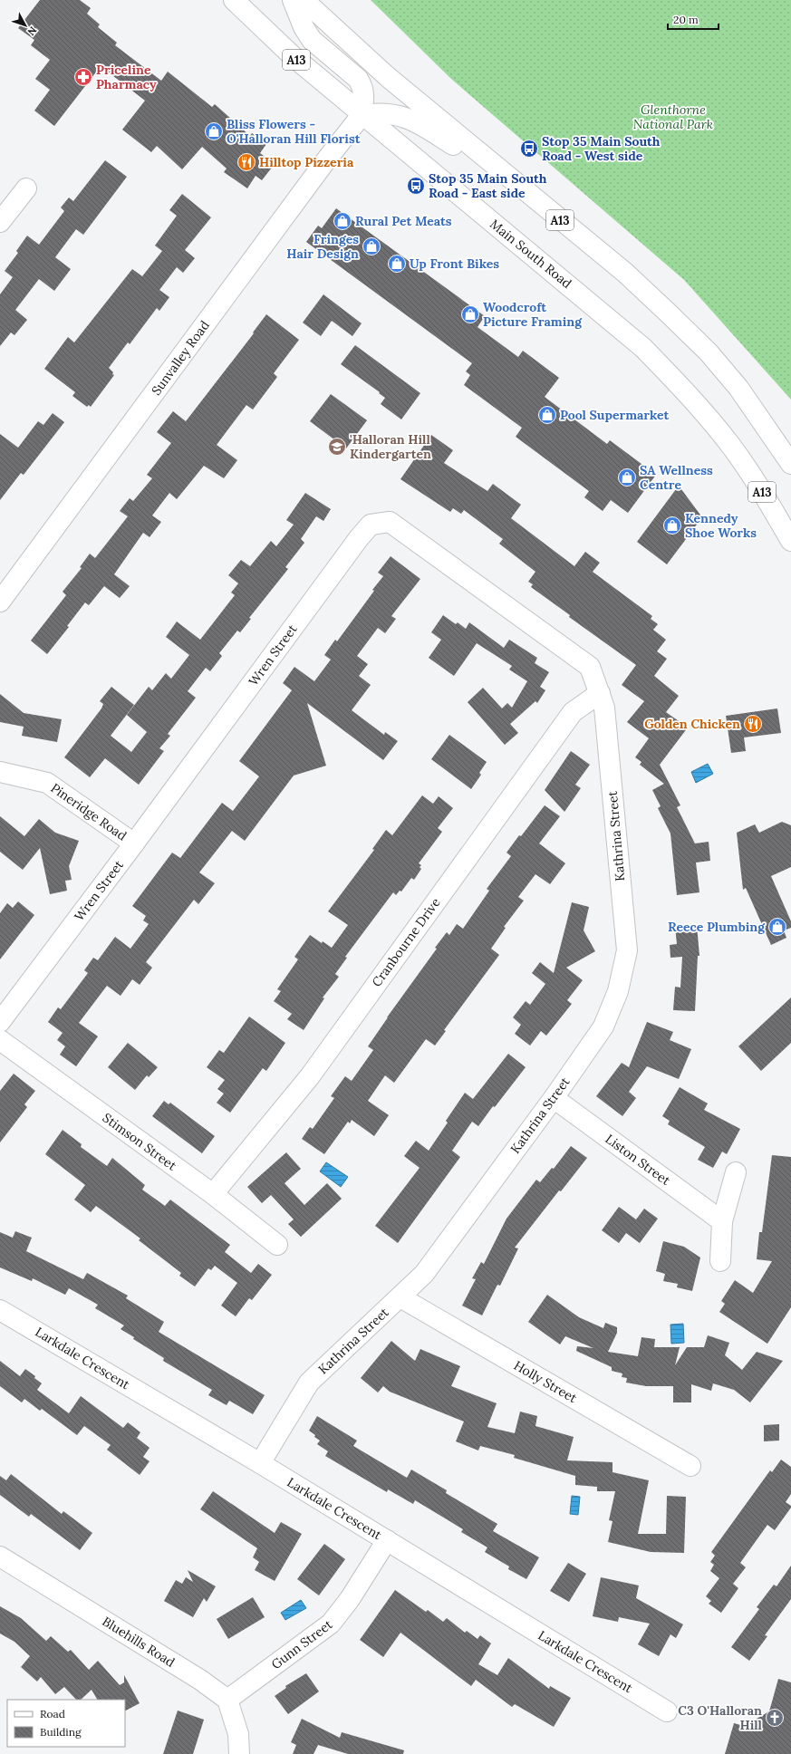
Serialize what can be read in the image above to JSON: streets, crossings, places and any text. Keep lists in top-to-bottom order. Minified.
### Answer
{"streets":{"main road":["A13","Main South Road","Sunvalley Road","Wren Street","Pineridge Road","Kathrina Street","Cranbourne Drive","Stimson Street","Liston Street","Larkdale Crescent","Holly Street","Bluehills Road","Gunn Street"]},"crossings":[["Main South Road","Sunvalley Road"],["Wren Street","Pineridge Road"],["Wren Street","Kathrina Street"],["Wren Street","Cranbourne Drive"],["Kathrina Street","Cranbourne Drive"],["Kathrina Street","Liston Street"],["Kathrina Street","Larkdale Crescent"],["Kathrina Street","Holly Street"],["Cranbourne Drive","Stimson Street"],["Larkdale Crescent","Gunn Street"],["Bluehills Road","Gunn Street"]],"parks":["Glenthorne National Park"],"places":{"pharmacy":["Priceline Pharmacy"],"shop":["Bliss Flowers - O'Halloran Hill Florist","Rural Pet Meats","Fringes Hair Design","Up Front Bikes","Woodcroft Picture Framing","Pool Supermarket","SA Wellness Centre","Kennedy Shoe Works","Reece Plumbing"],"bus stop":["Stop 35 Main South Road - West side","Stop 35 Main South Road - East side"],"restaurant":["Hilltop Pizzeria","Golden Chicken"],"school or university":["'Halloran Hill Kindergarten"],"church":["C3 O'Halloran Hill"]},"legend":["Road","Building"],"scale_bar":"20 m","north":"bottom right"}
